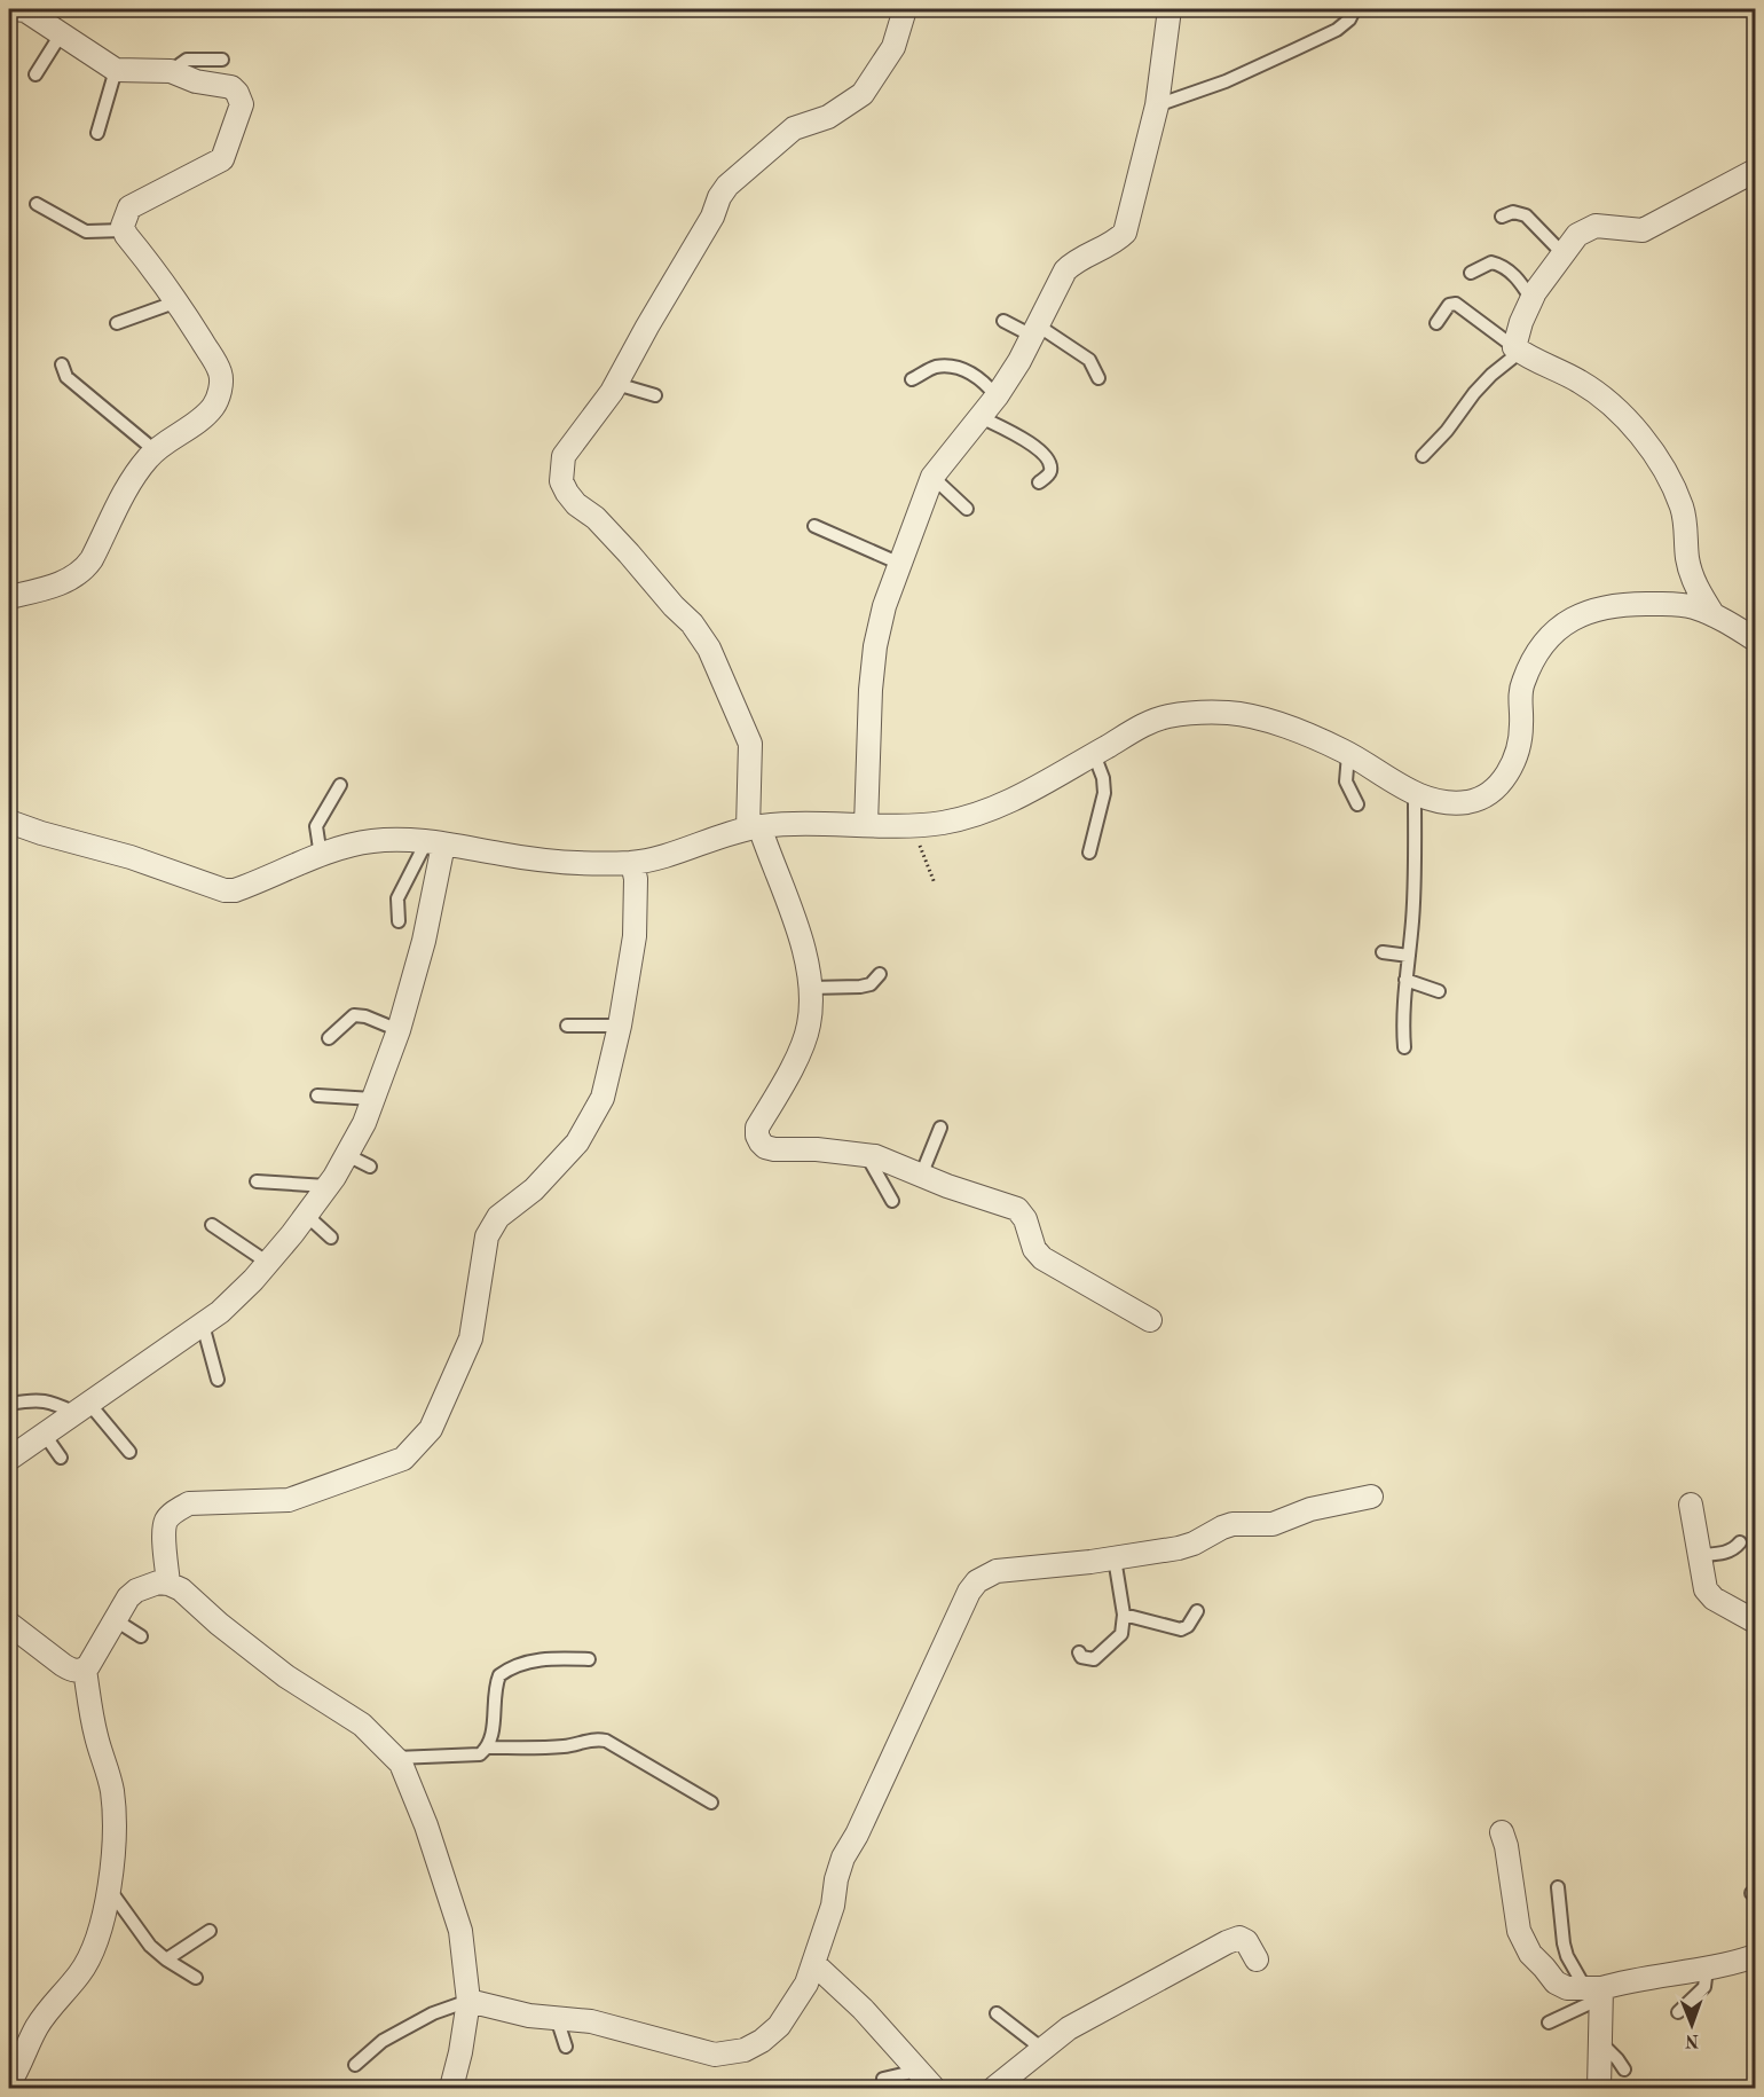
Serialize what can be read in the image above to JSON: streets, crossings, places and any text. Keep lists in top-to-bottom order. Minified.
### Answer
{"north":"bottom"}
